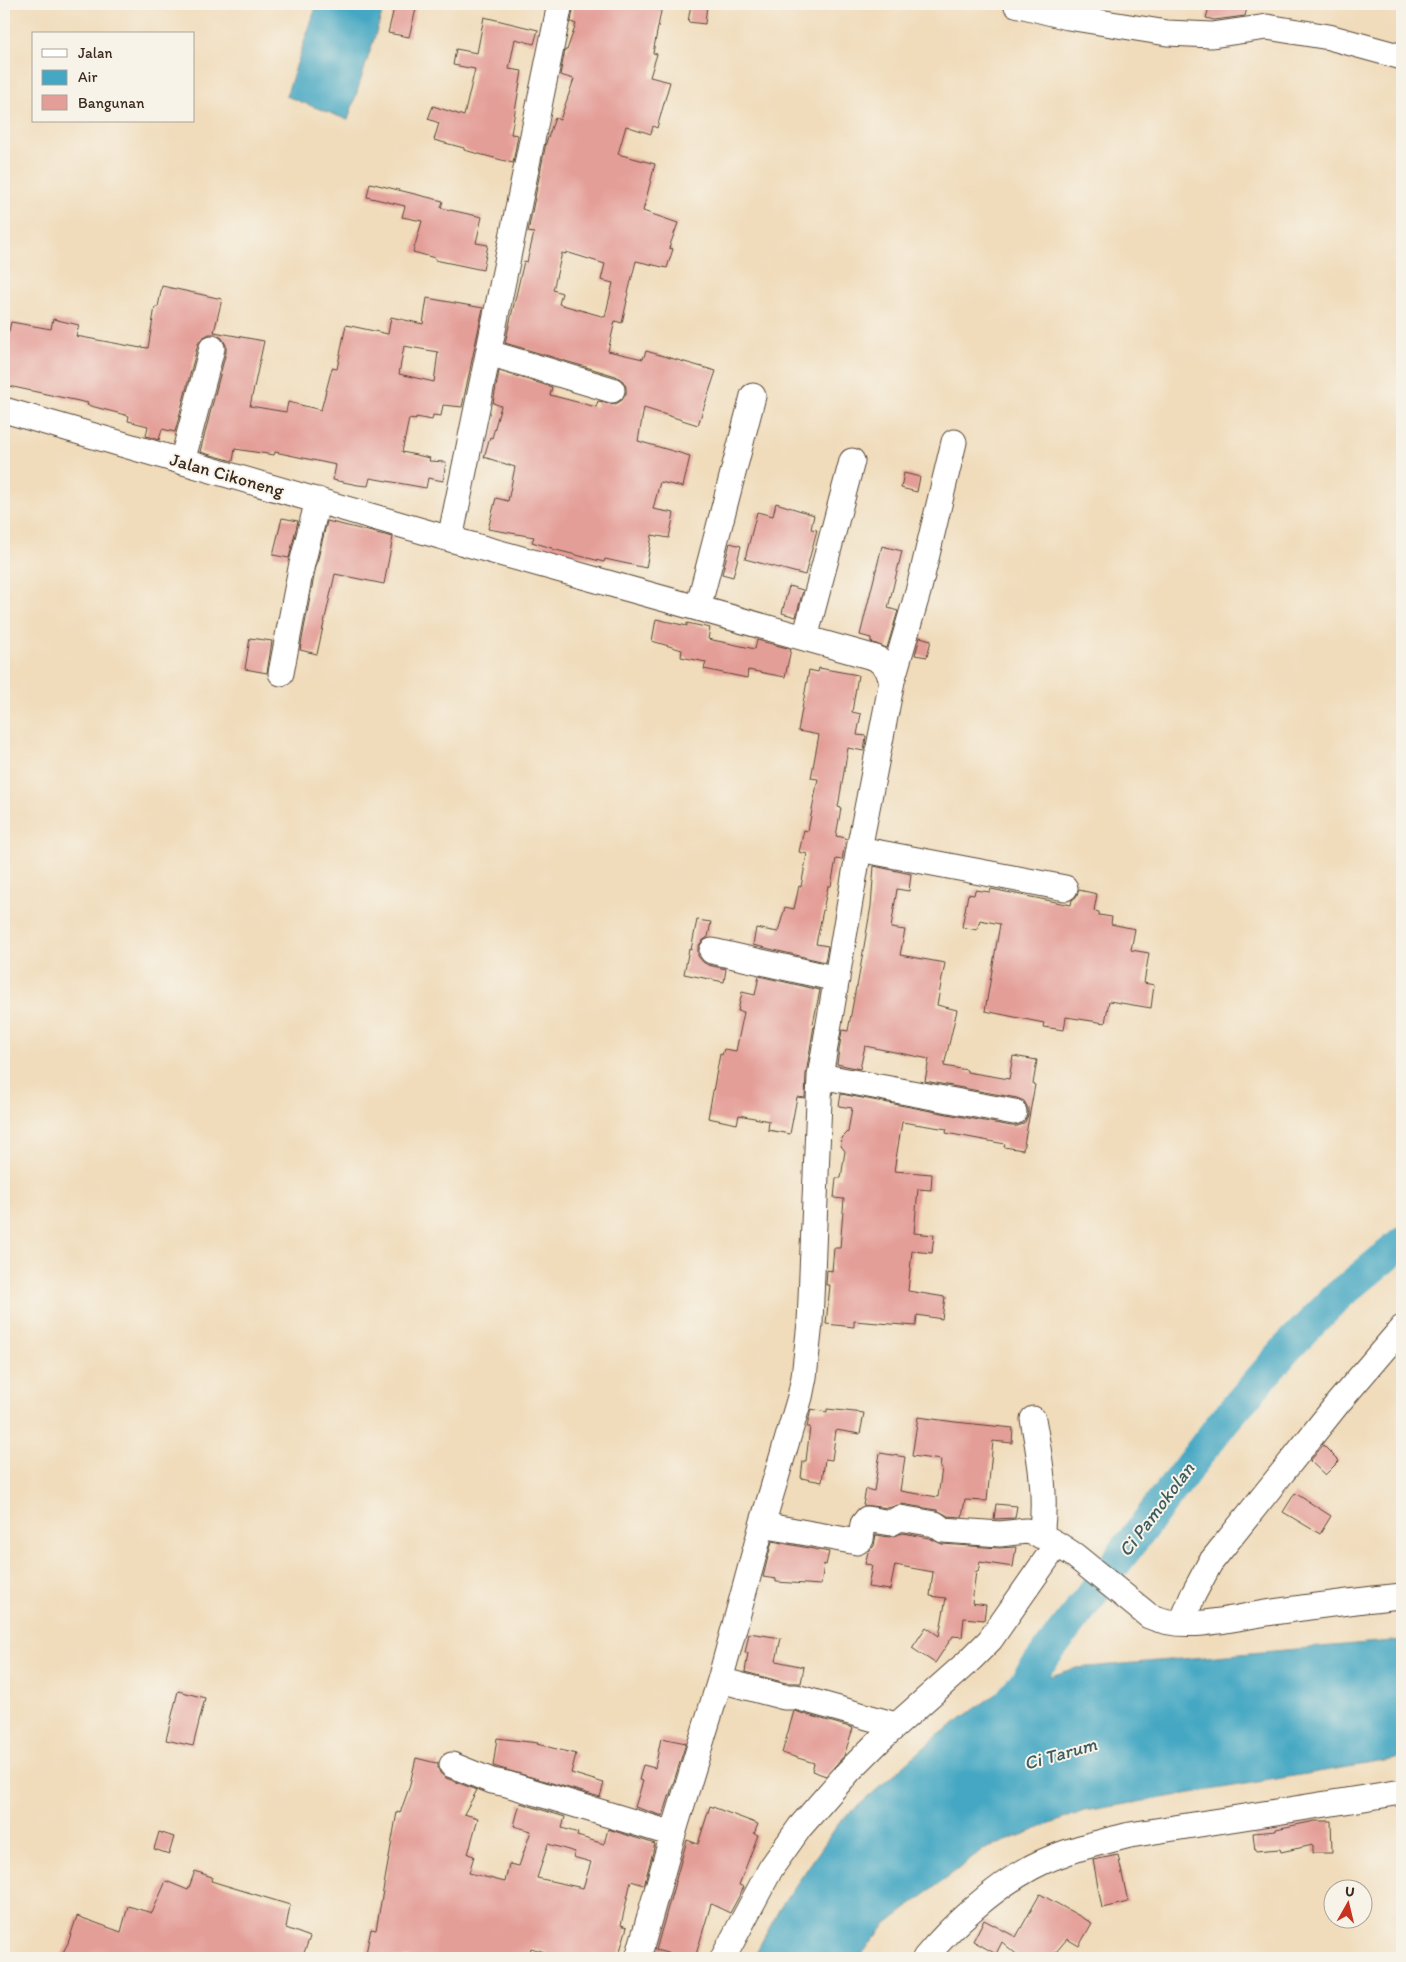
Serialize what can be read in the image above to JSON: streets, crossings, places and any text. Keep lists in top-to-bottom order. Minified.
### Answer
{"streets":{"street":["Jalan Cikoneng"]},"water":["Ci Pamokolan","Ci Tarum"],"legend":["Jalan","Air","Bangunan"],"north":"top"}
